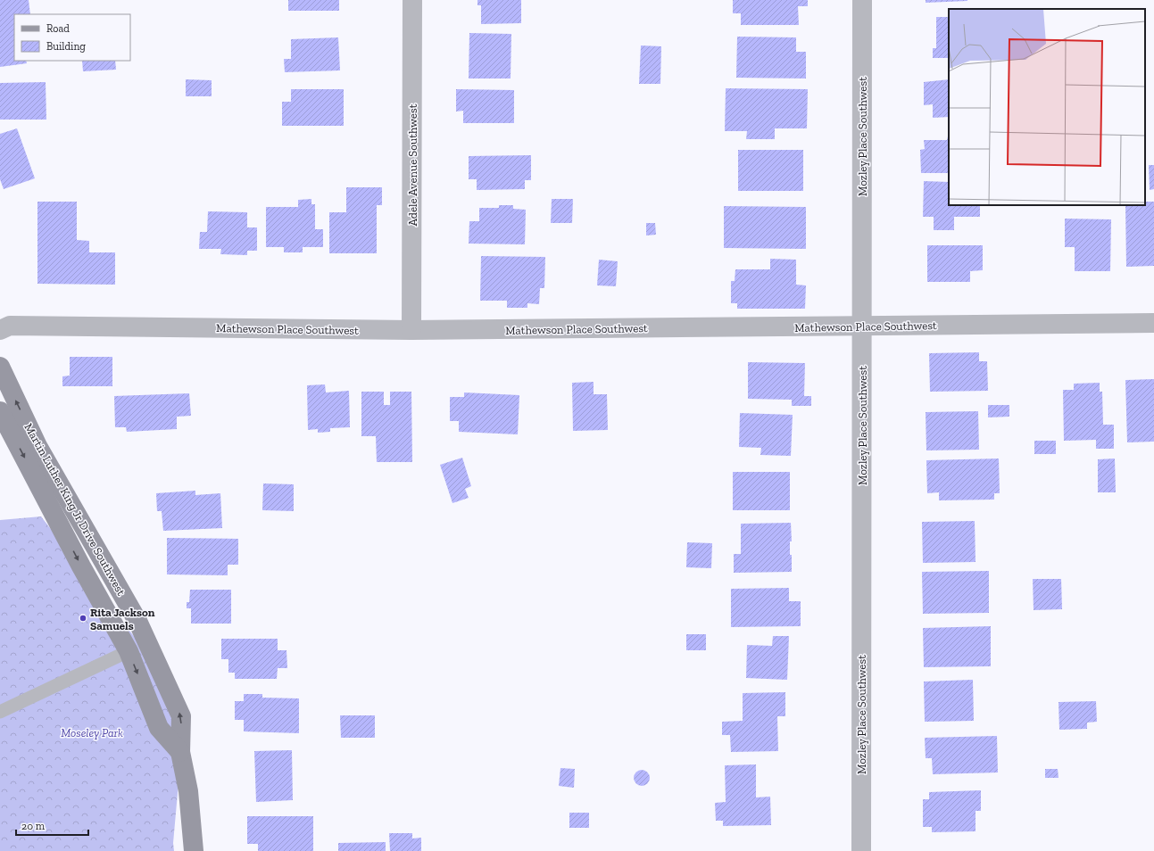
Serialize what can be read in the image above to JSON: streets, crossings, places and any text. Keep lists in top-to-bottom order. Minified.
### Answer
{"streets":{"main road":["Martin Luther King Jr Drive Southwest"],"street":["Mozley Place Southwest","Adele Avenue Southwest","Mathewson Place Southwest"]},"crossings":[["Mozley Place Southwest","Mathewson Place Southwest"],["Adele Avenue Southwest","Mathewson Place Southwest"]],"parks":["Moseley Park"],"places":["Rita Jackson Samuels"],"legend":["Road","Building"],"scale_bar":"20 m"}
